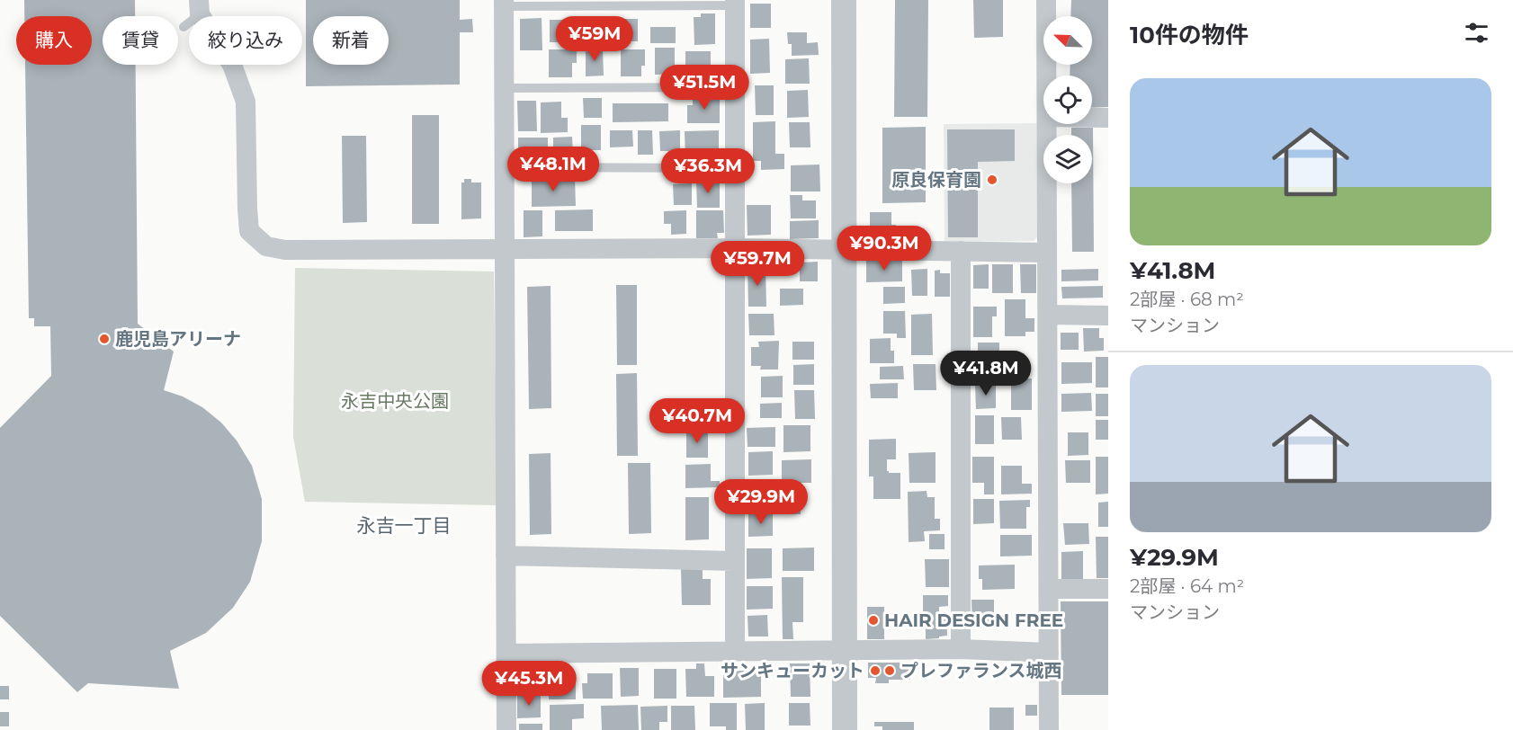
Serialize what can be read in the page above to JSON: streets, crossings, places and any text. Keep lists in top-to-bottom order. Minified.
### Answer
{"districts":["永吉一丁目"],"parks":["永吉中央公園"],"places":["原良保育園","鹿児島アリーナ","HAIR DESIGN FREE","サンキューカット","プレファランス城西"],"north":"top left","page":{"heading":"10件の物件","price":["¥59M","¥51.5M","¥48.1M","¥36.3M","¥90.3M","¥59.7M","¥41.8M","¥40.7M","¥29.9M","¥45.3M"],"chip":["購入","賃貸","絞り込み","新着"],"list":[{"name":"¥41.8M","note":"2部屋 · 68 m² · マンション"},{"name":"¥29.9M","note":"2部屋 · 64 m² · マンション"}]}}
